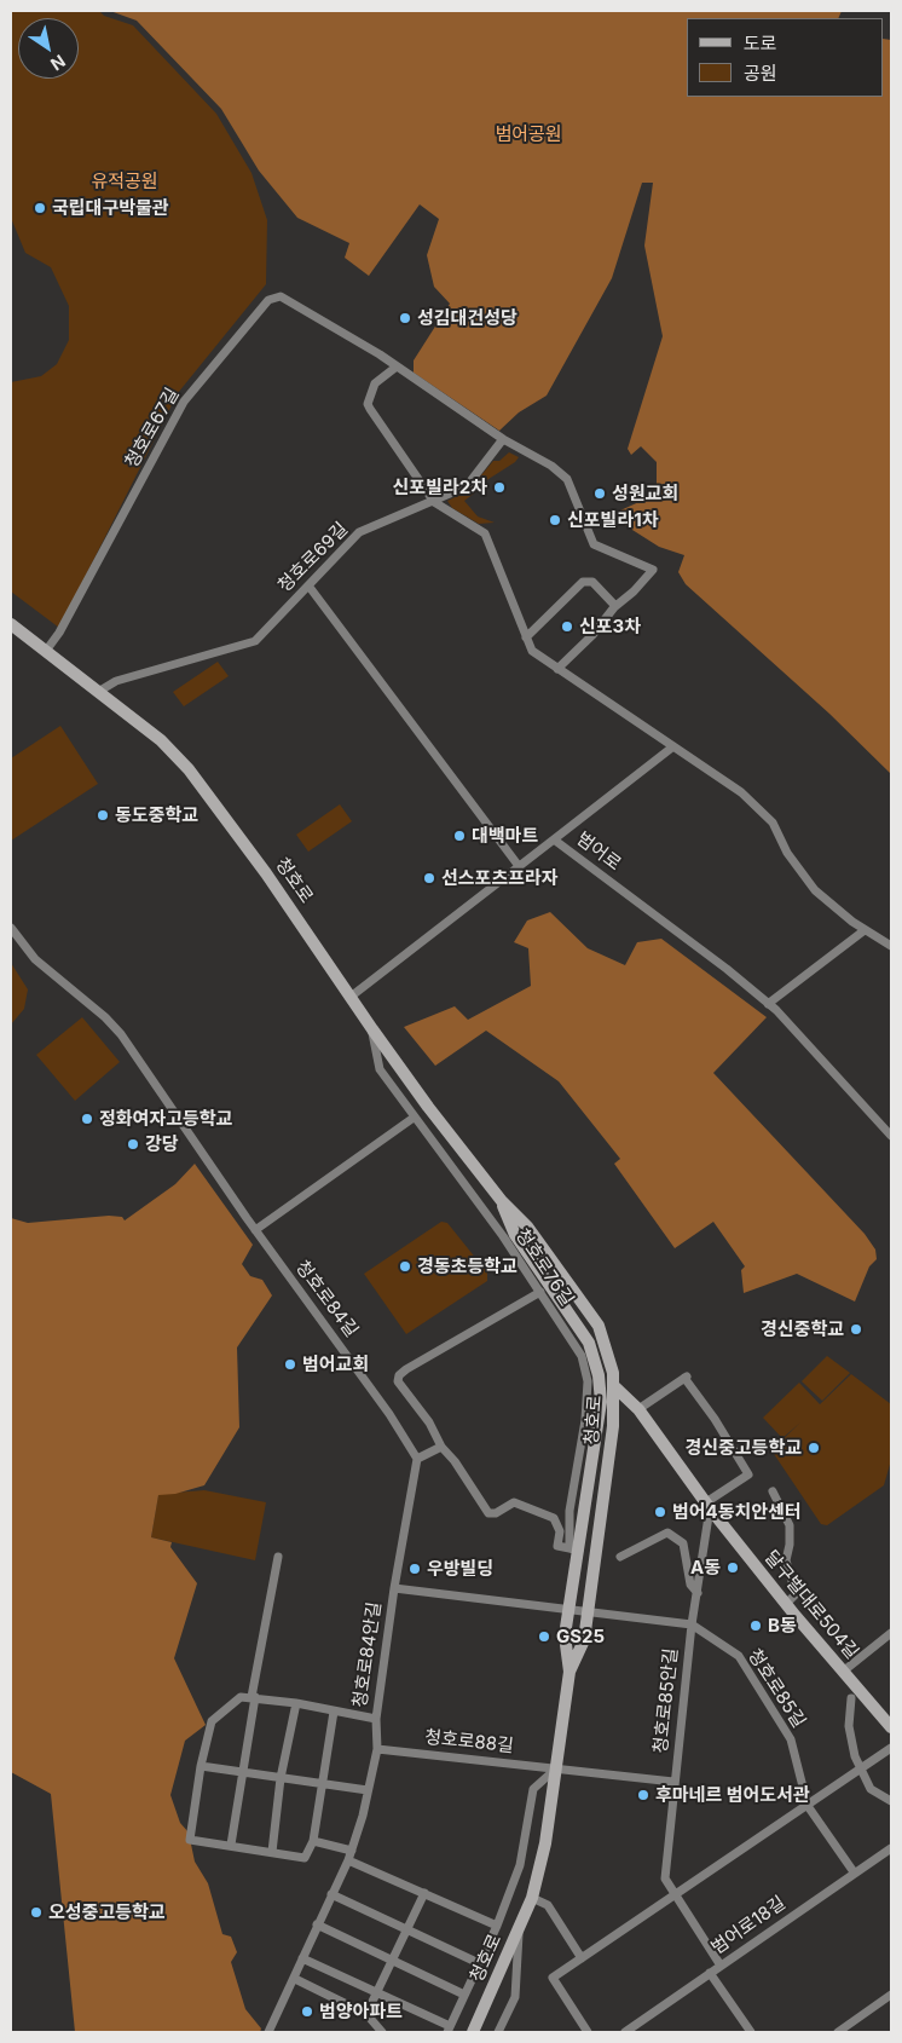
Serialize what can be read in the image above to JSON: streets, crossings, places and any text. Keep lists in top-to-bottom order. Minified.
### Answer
{"streets":{"main road":["청호로","달구벌대로504길"],"street":["청호로67길","청호로69길","범어로","청호로76길","청호로84길","청호로84안길","청호로85길","청호로85안길","청호로88길","범어로18길"]},"crossings":[["청호로67길","청호로69길"],["청호로67길","청호로"],["청호로69길","청호로"],["범어로","청호로"],["청호로","청호로76길"],["청호로","달구벌대로504길"],["청호로","청호로85길"],["청호로","청호로88길"],["달구벌대로504길","청호로85안길"],["청호로85길","청호로85안길"],["청호로85길","범어로18길"],["청호로85안길","범어로18길"]],"parks":["범어공원","유적공원"],"places":["국립대구박물관","성김대건성당","신포빌라2차","성원교회","신포빌라1차","신포3차","동도중학교","대백마트","선스포츠프라자","정화여자고등학교","강당","경동초등학교","경신중학교","범어교회","경신중고등학교","범어4동치안센터","A동","우방빌딩","B동","GS25","후마네르 범어도서관","오성중고등학교","범양아파트"],"legend":["도로","공원"],"north":"bottom right"}
